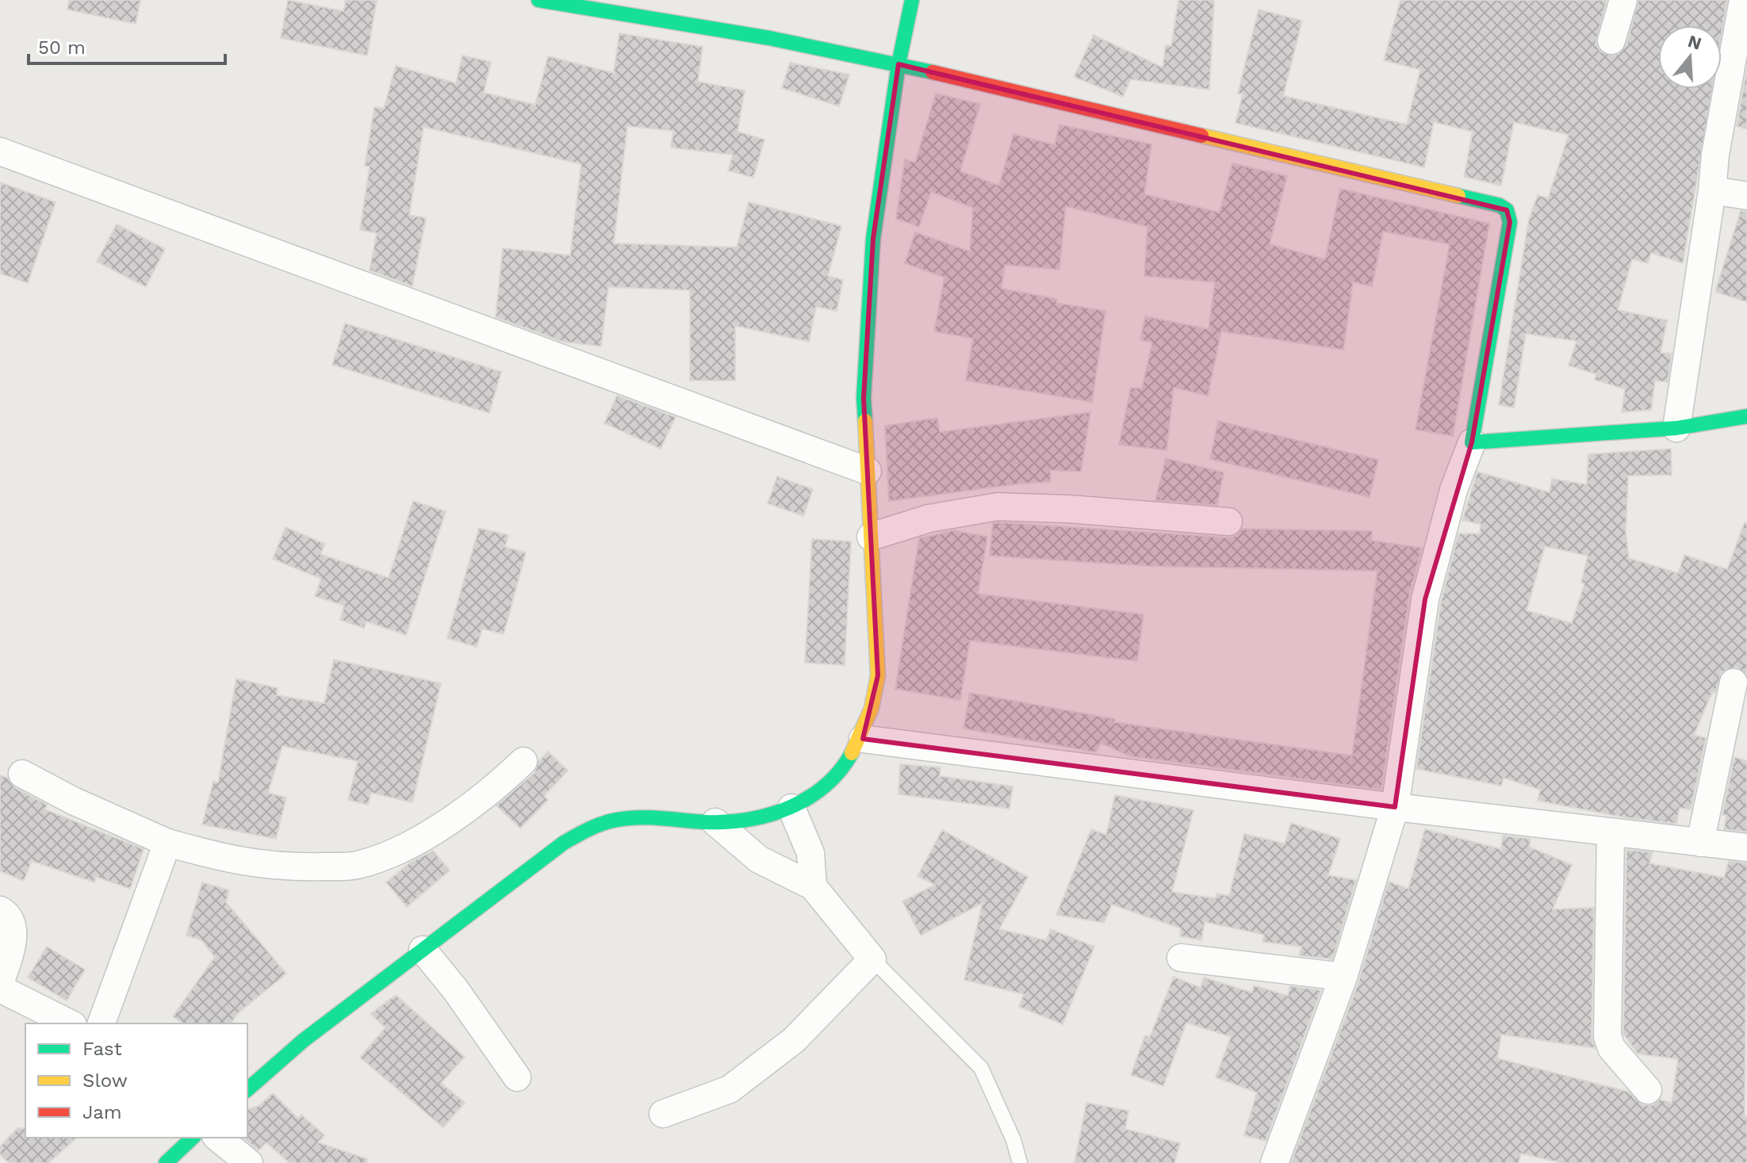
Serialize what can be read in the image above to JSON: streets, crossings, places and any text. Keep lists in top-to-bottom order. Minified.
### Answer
{"legend":["Fast","Slow","Jam"],"scale_bar":"50 m","north":"top"}
